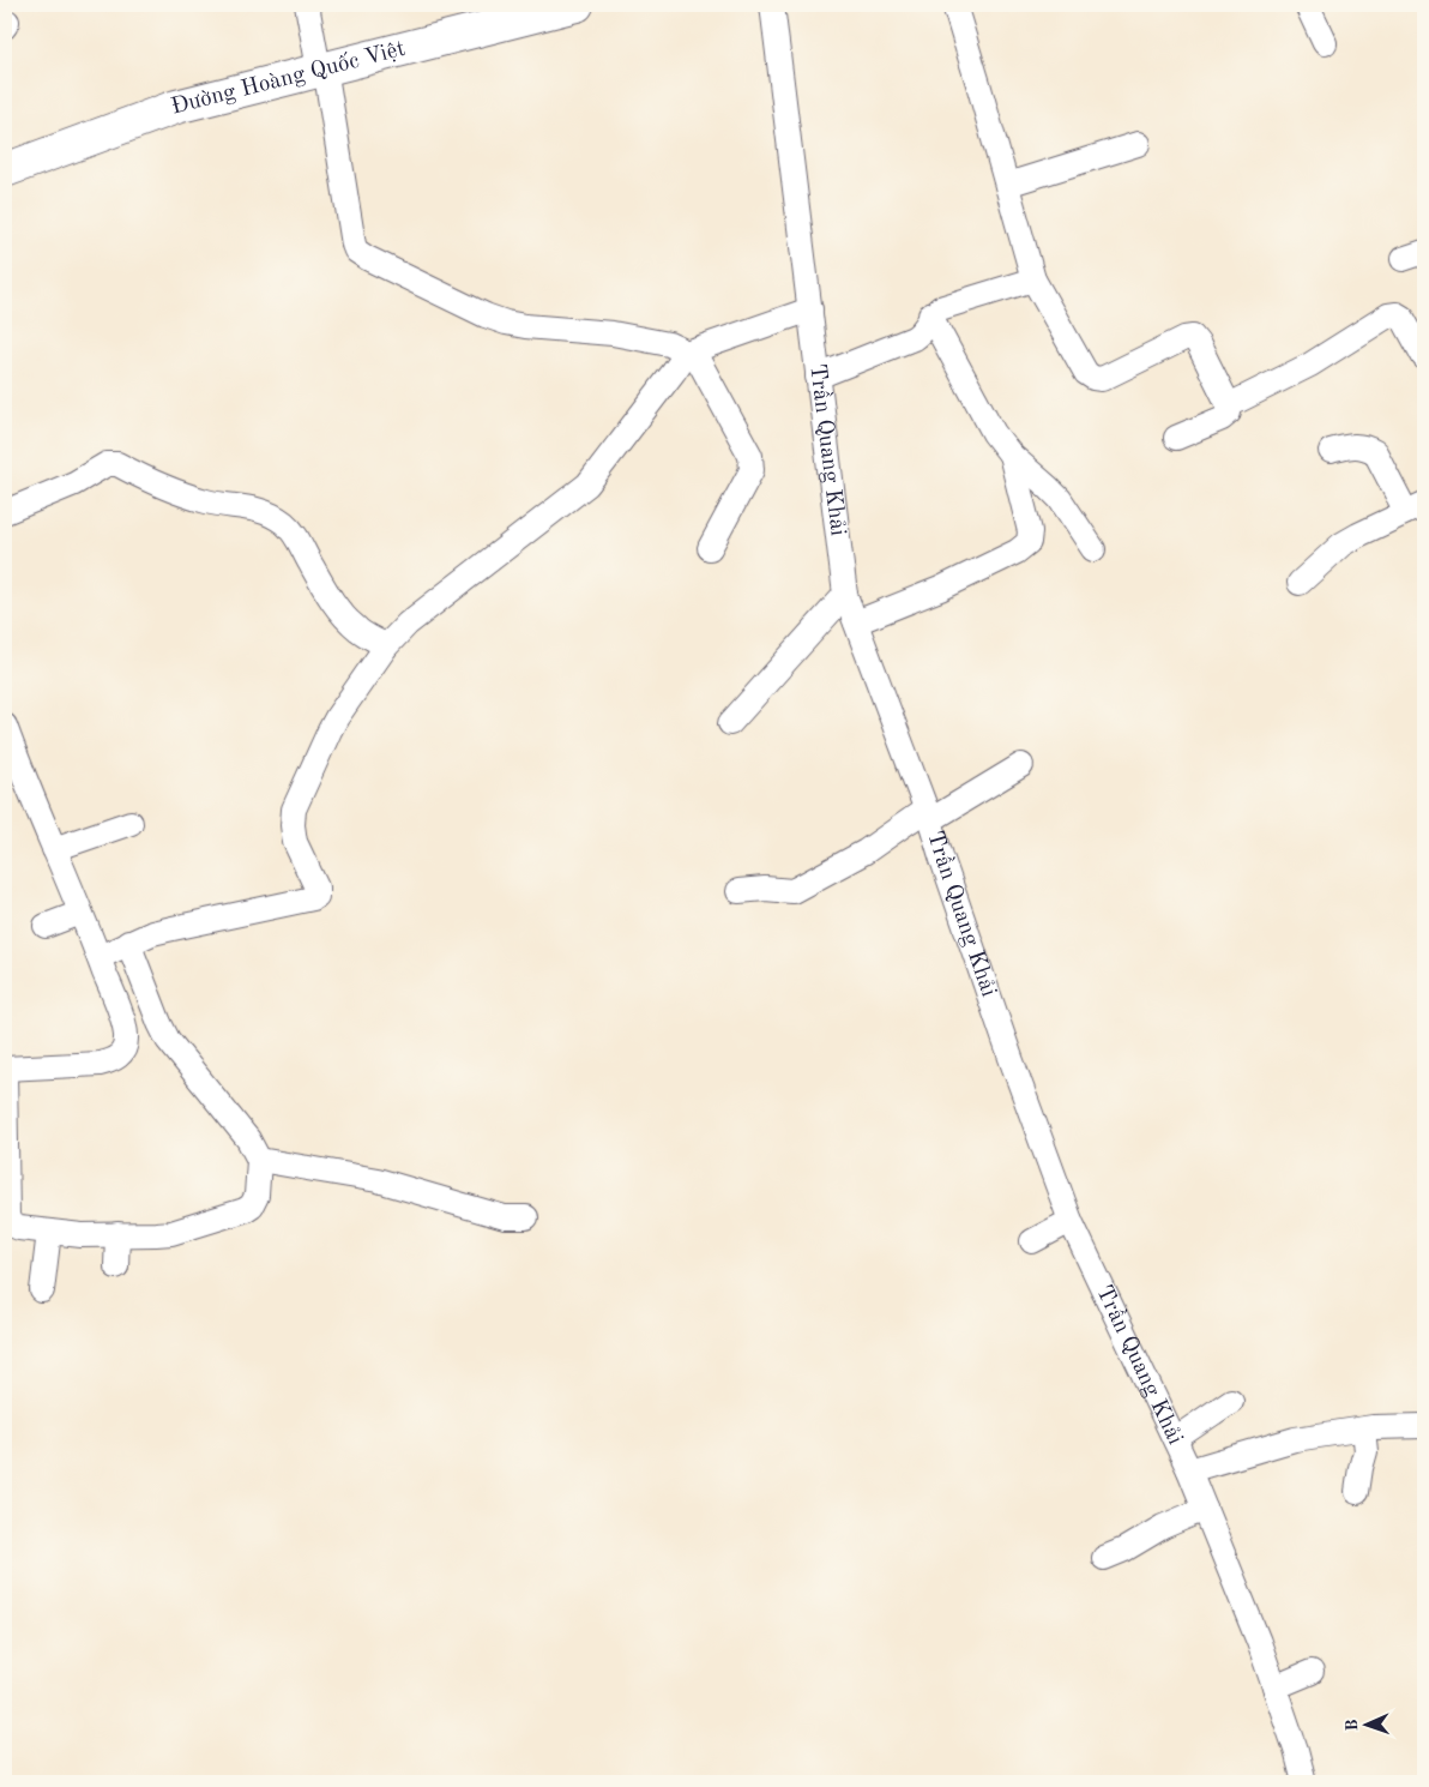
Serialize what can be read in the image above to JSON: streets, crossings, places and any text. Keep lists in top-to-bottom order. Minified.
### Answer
{"streets":{"highway":["Đường Hoàng Quốc Việt"],"street":["Trần Quang Khải"]},"north":"left"}
